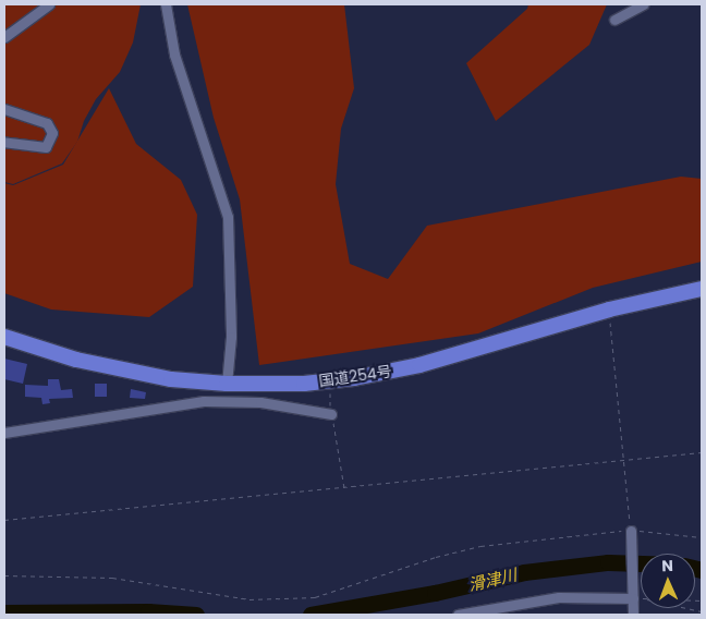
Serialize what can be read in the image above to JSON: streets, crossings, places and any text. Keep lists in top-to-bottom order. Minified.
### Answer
{"streets":{"highway":["国道254号"]},"water":["滑津川"],"north":"top"}
